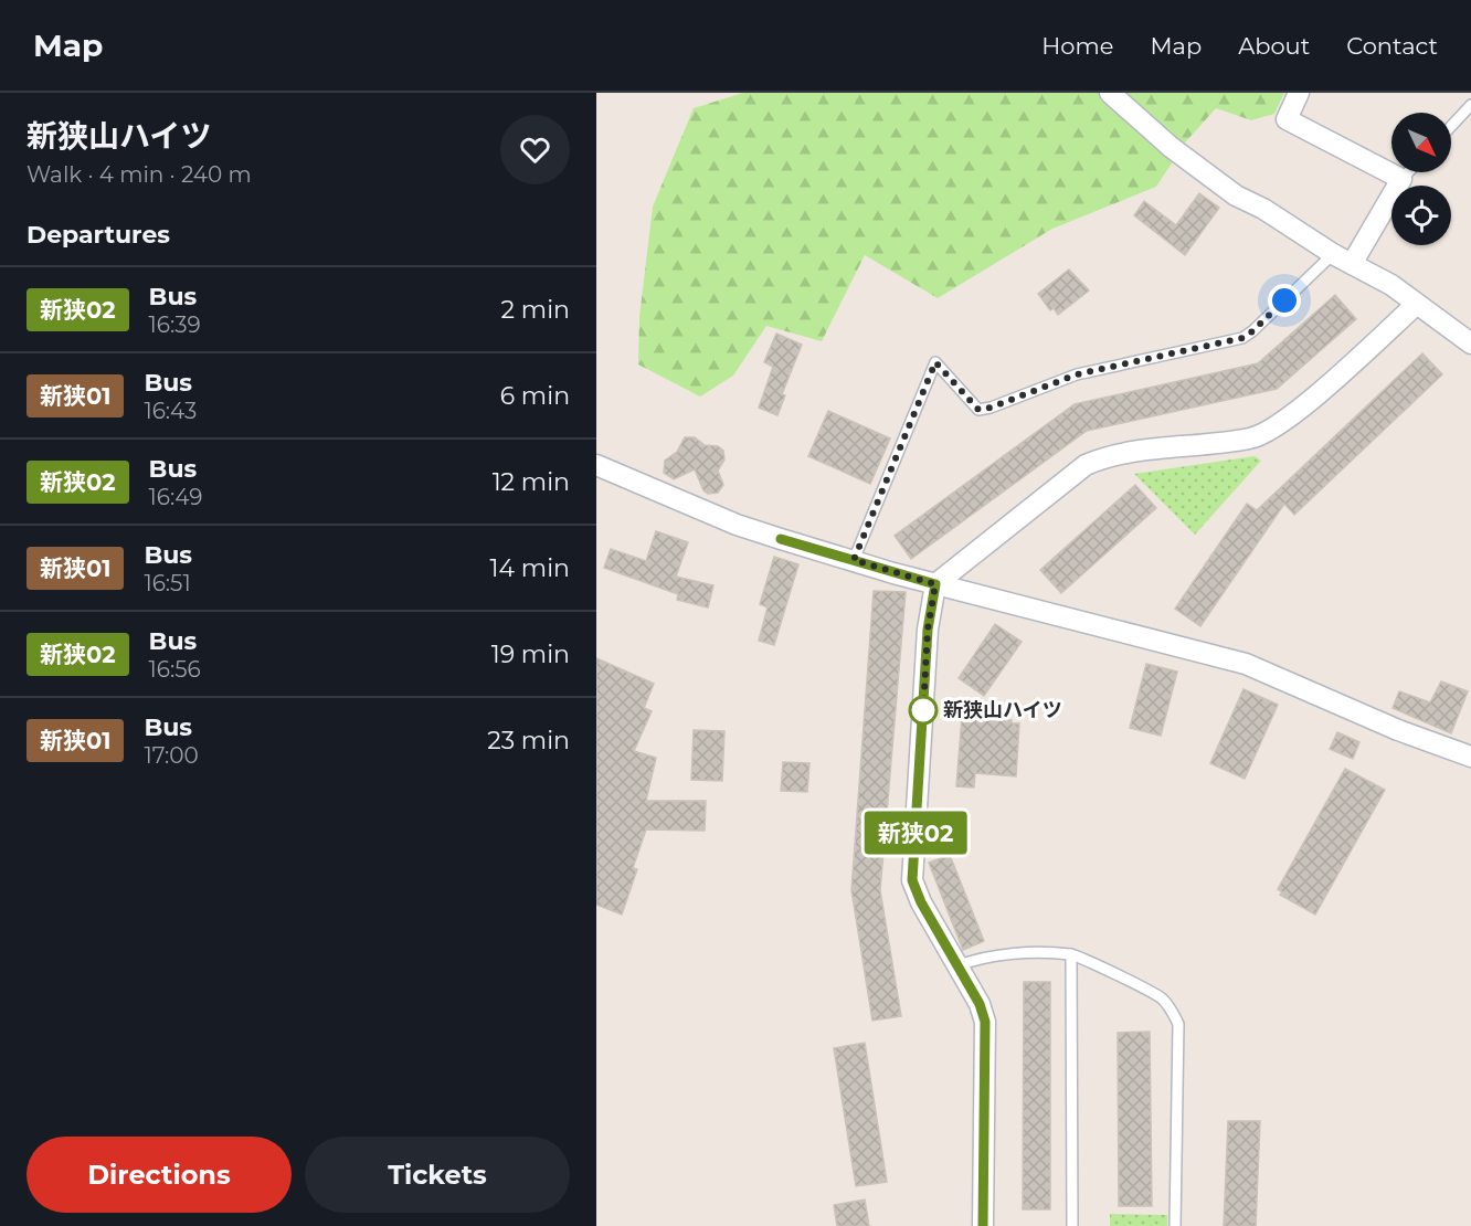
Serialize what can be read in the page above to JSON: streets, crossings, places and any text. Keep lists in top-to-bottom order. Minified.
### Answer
{"places":["新狭山ハイツ"],"lines":["bus line 新狭02"],"north":"bottom right","page":{"header":"Map","nav":["Home","Map","About","Contact"],"heading":[["新狭山ハイツ","Walk · 4 min · 240 m"],"Departures"],"on_map":"新狭02","list":[{"mark":"新狭02","name":"Bus","note":"16:39","value":"2 min"},{"mark":"新狭01","name":"Bus","note":"16:43","value":"6 min"},{"mark":"新狭02","name":"Bus","note":"16:49","value":"12 min"},{"mark":"新狭01","name":"Bus","note":"16:51","value":"14 min"},{"mark":"新狭02","name":"Bus","note":"16:56","value":"19 min"},{"mark":"新狭01","name":"Bus","note":"17:00","value":"23 min"}],"buttons":["Directions","Tickets"]}}
